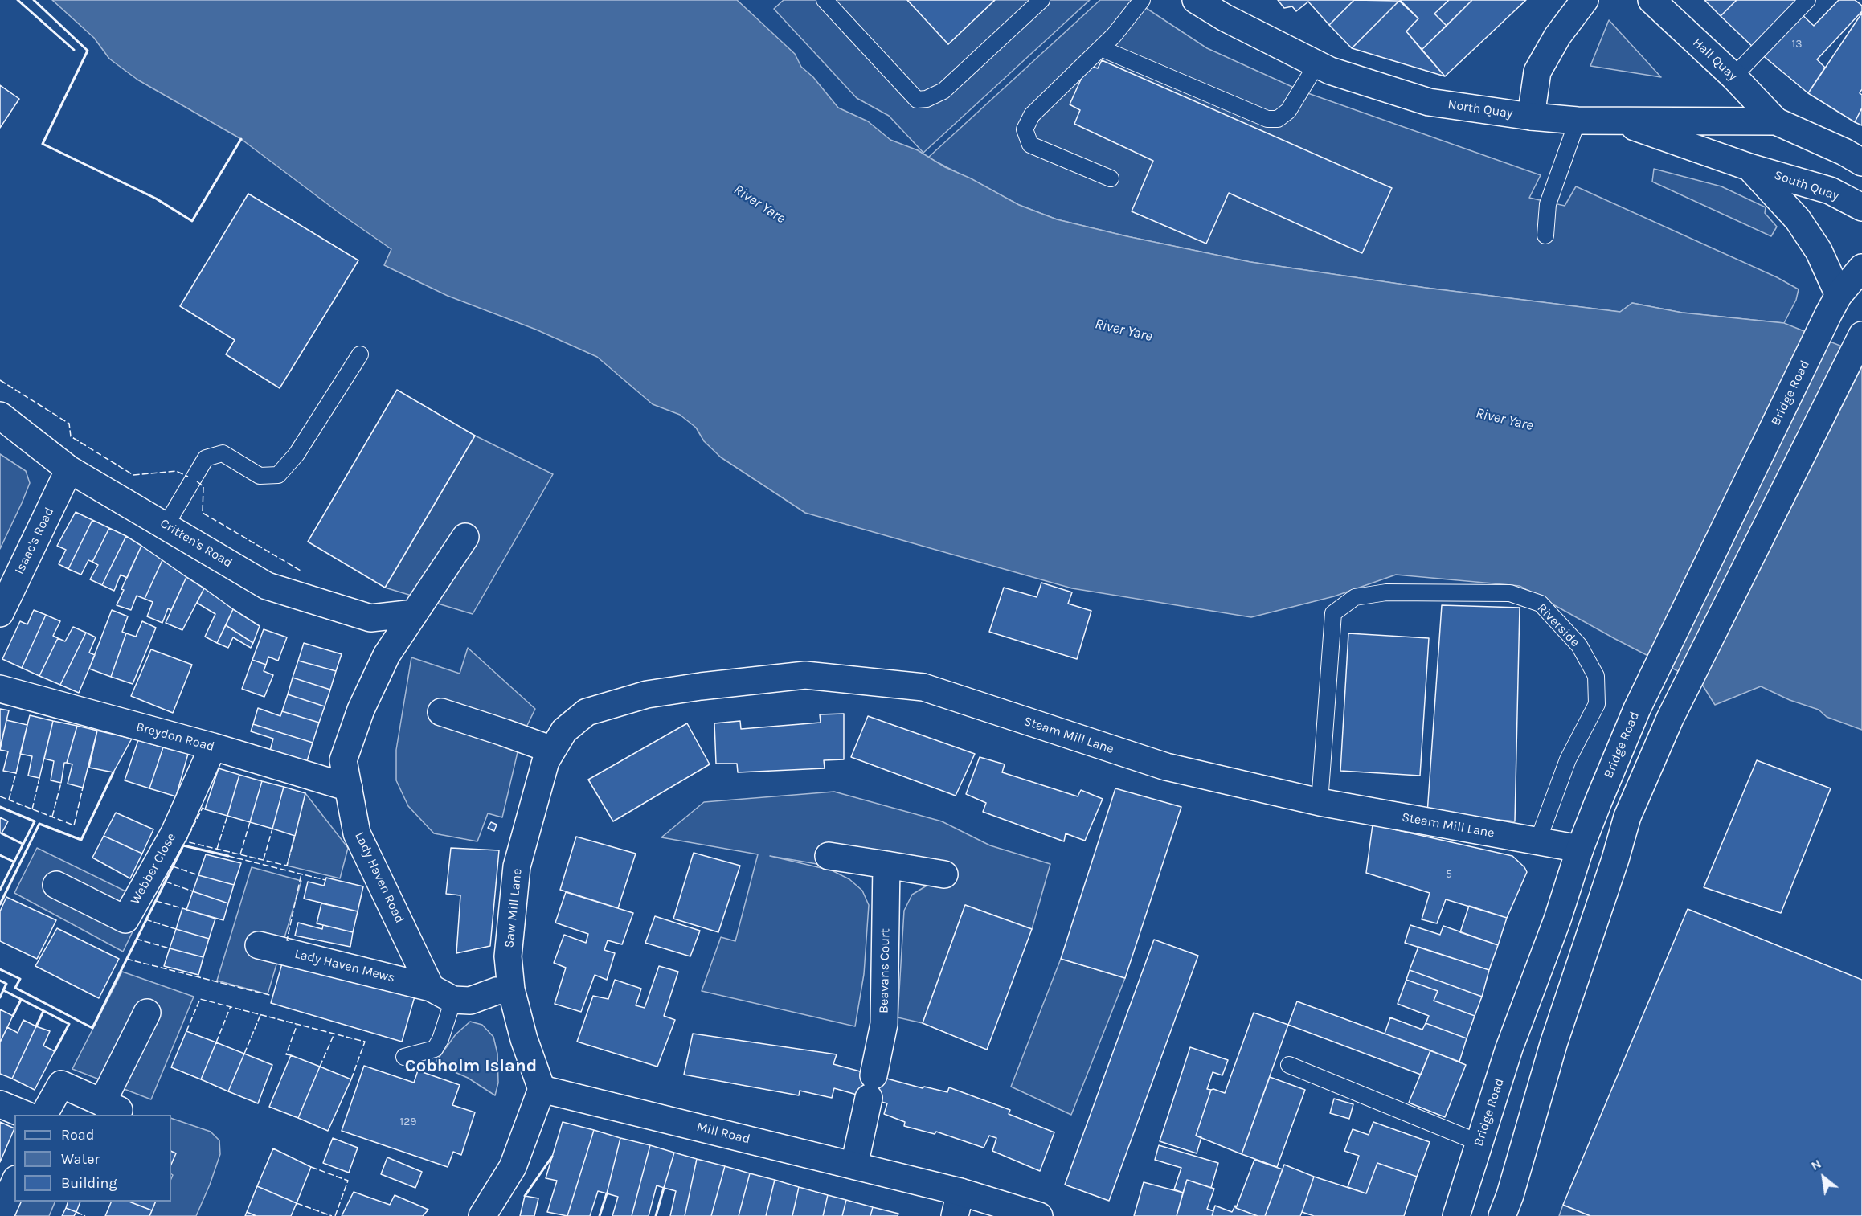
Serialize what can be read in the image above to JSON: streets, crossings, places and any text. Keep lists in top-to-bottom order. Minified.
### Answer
{"streets":{"street":["Hall Quay","North Quay","South Quay","Bridge Road","Isaac's Road","Critten's Road","Steam Mill Lane","Breydon Road","Webber Close","Lady Haven Road","Saw Mill Lane","Lady Haven Mews","Beavans Court","Mill Road"],"lane":["Riverside"]},"crossings":[["Hall Quay","North Quay"],["Hall Quay","South Quay"],["Bridge Road","Steam Mill Lane"],["Isaac's Road","Critten's Road"],["Critten's Road","Lady Haven Road"],["Riverside","Steam Mill Lane"],["Steam Mill Lane","Saw Mill Lane"],["Breydon Road","Webber Close"],["Breydon Road","Lady Haven Road"],["Lady Haven Road","Lady Haven Mews"],["Saw Mill Lane","Mill Road"],["Beavans Court","Mill Road"]],"districts":["Cobholm Island"],"water":["River Yare"],"house_numbers":["13","5","129"],"legend":["Road","Water","Building"],"north":"top left"}
